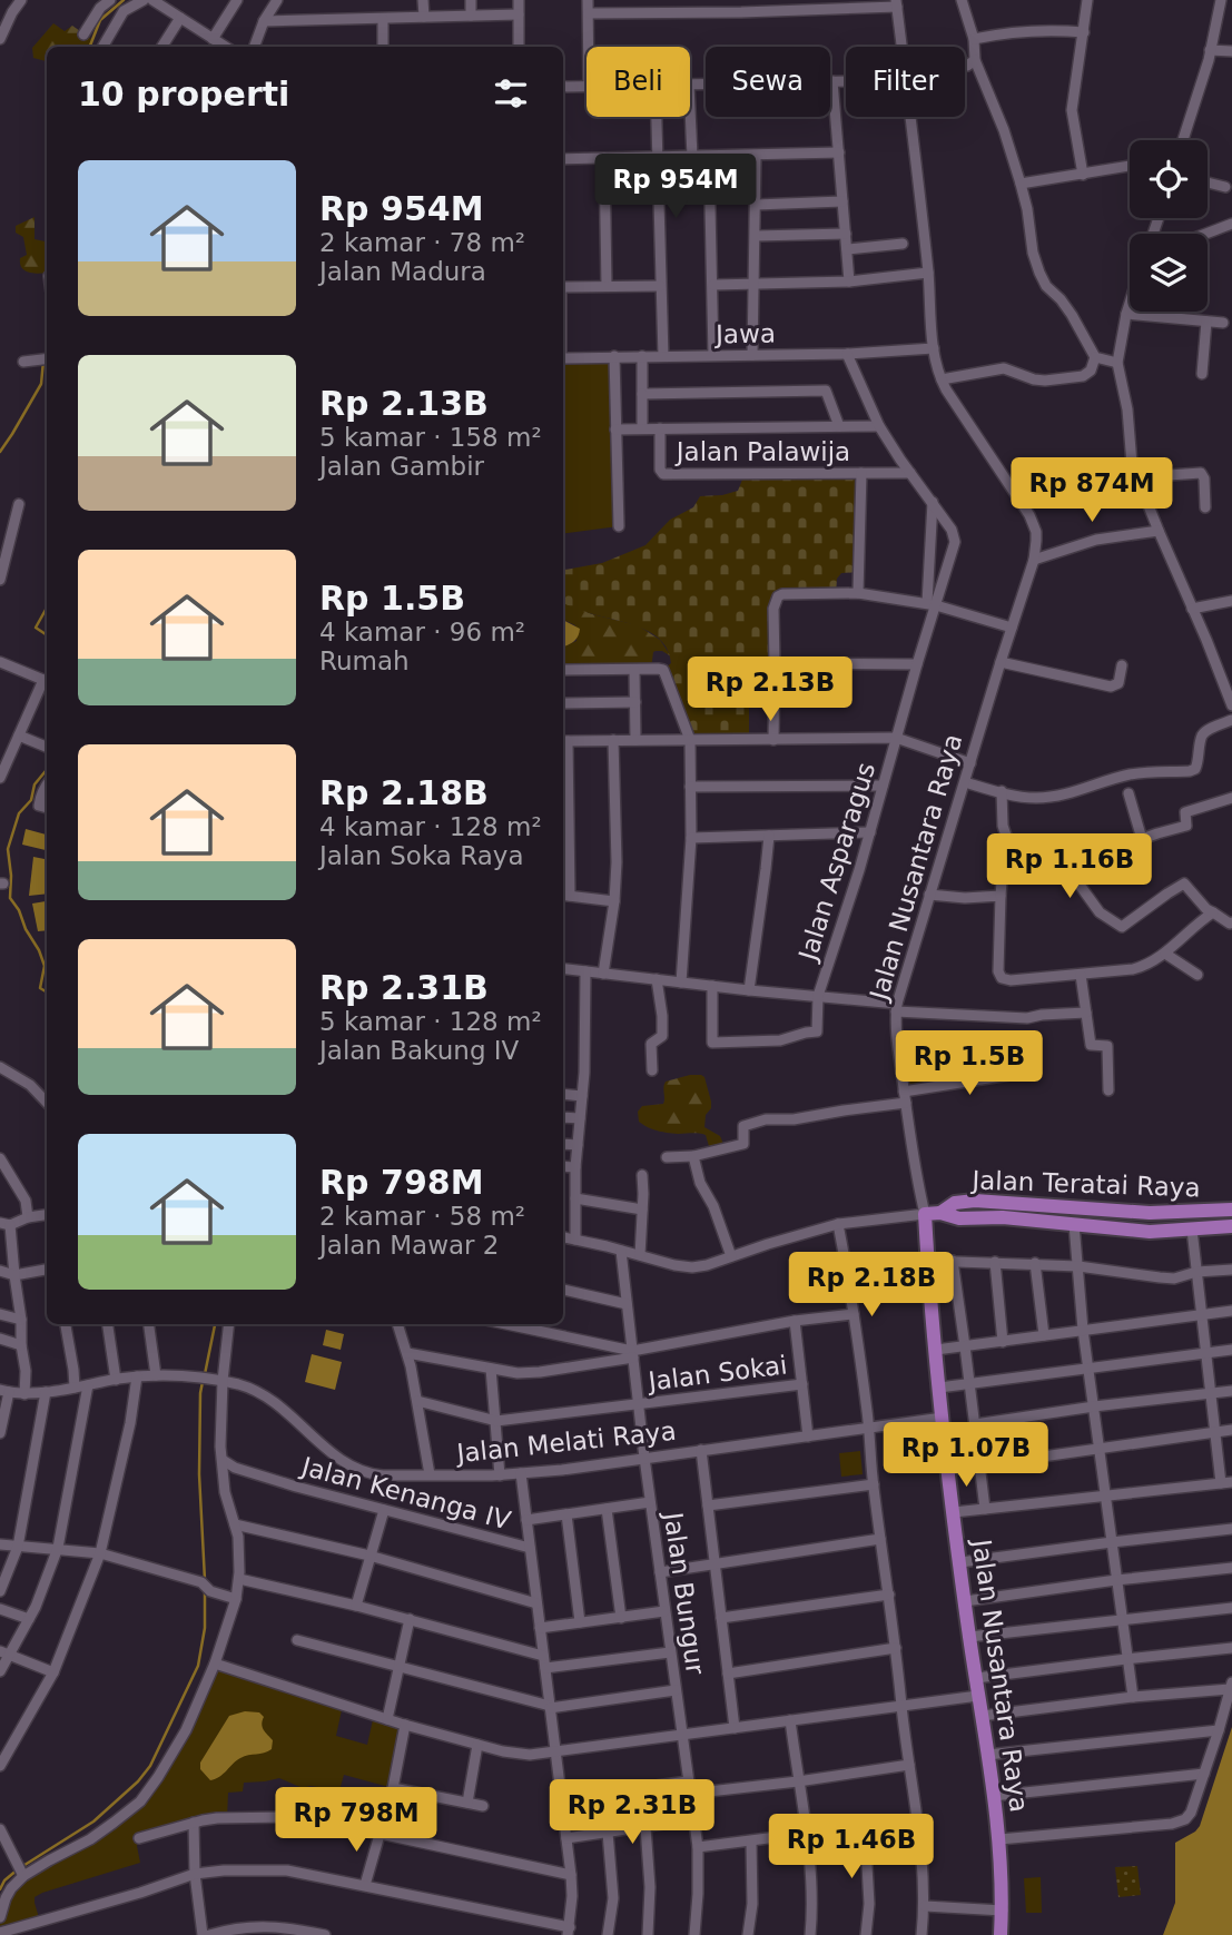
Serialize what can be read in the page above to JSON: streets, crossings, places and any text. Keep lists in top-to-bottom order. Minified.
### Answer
{"streets":{"highway":["Jalan Nusantara Raya","Jalan Teratai Raya"],"street":["Jawa","Jalan Palawija","Jalan Asparagus","Jalan Sokai","Jalan Melati Raya","Jalan Kenanga IV","Jalan Bungur"]},"crossings":[["Jawa","Jalan Nusantara Raya"],["Jalan Nusantara Raya","Jalan Teratai Raya"],["Jalan Nusantara Raya","Jalan Melati Raya"],["Jalan Sokai","Jalan Bungur"],["Jalan Melati Raya","Jalan Bungur"]],"page":{"chip":["Beli","Sewa","Filter"],"heading":"10 properti","list":[{"name":"Rp 954M","note":"2 kamar · 78 m² · Jalan Madura"},{"name":"Rp 2.13B","note":"5 kamar · 158 m² · Jalan Gambir"},{"name":"Rp 1.5B","note":"4 kamar · 96 m² · Rumah"},{"name":"Rp 2.18B","note":"4 kamar · 128 m² · Jalan Soka Raya"},{"name":"Rp 2.31B","note":"5 kamar · 128 m² · Jalan Bakung IV"},{"name":"Rp 798M","note":"2 kamar · 58 m² · Jalan Mawar 2"}],"price":["Rp 954M","Rp 874M","Rp 2.13B","Rp 1.16B","Rp 1.5B","Rp 2.18B","Rp 1.07B","Rp 2.31B","Rp 798M","Rp 1.46B"]}}
